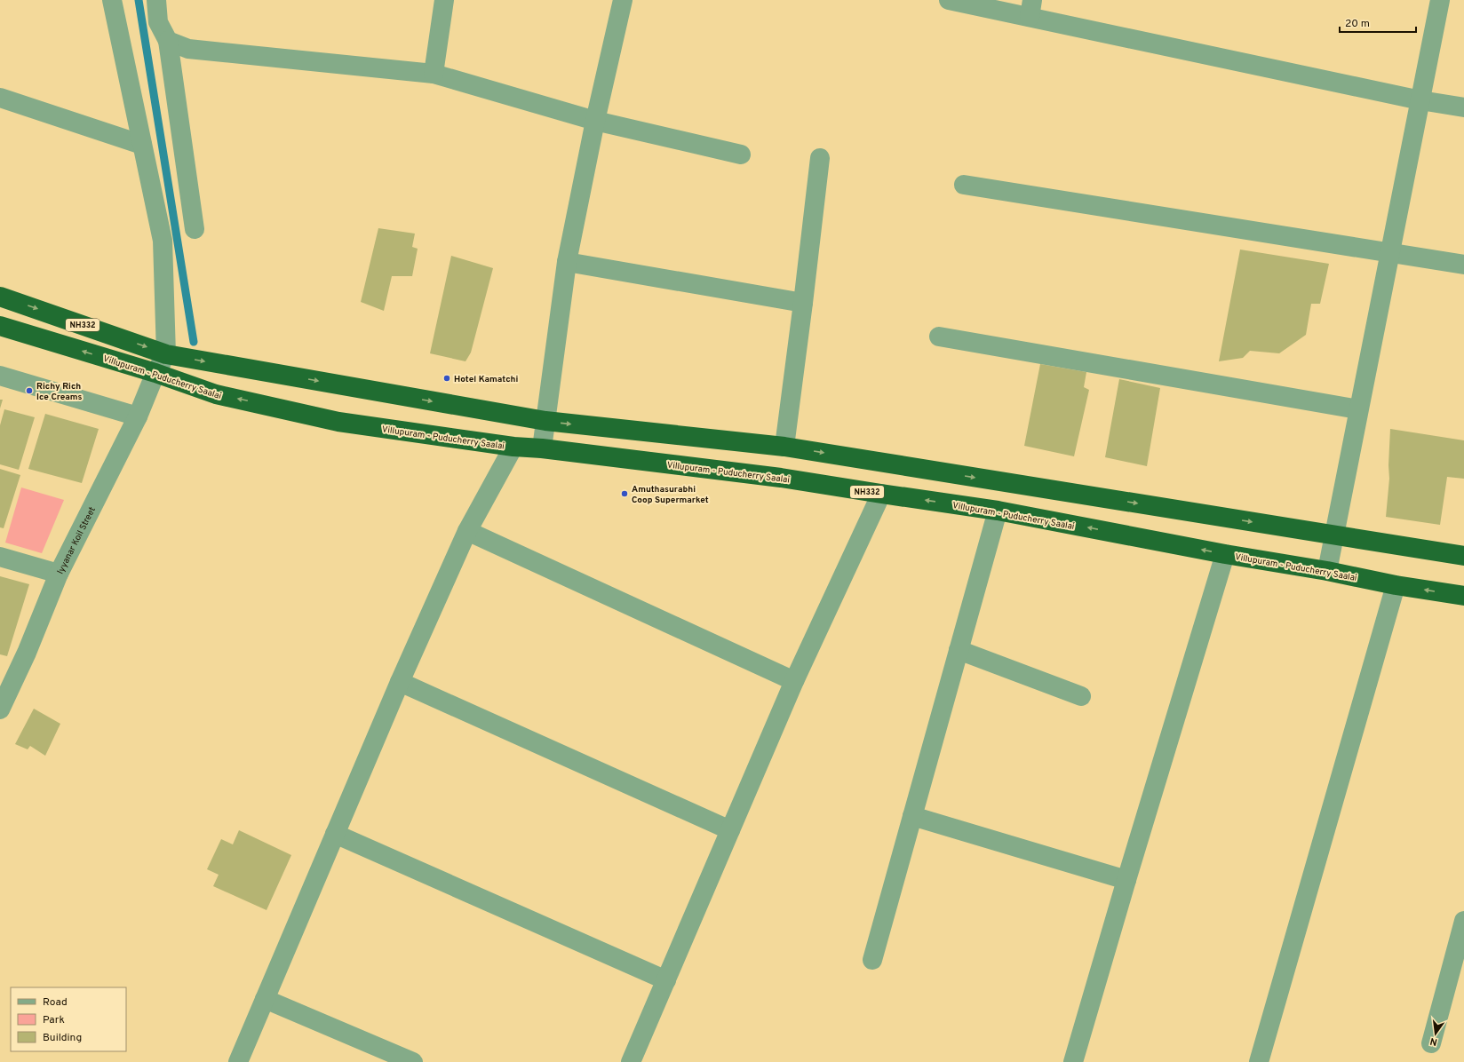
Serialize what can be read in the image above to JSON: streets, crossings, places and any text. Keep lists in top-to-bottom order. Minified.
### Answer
{"streets":{"highway":["NH332","Villupuram - Puducherry Saalai"],"street":["Iyyanar Koil Street"]},"crossings":[["NH332","Iyyanar Koil Street"],["Villupuram - Puducherry Saalai","Iyyanar Koil Street"]],"places":["Hotel Kamatchi","Richy Rich Ice Creams","Amuthasurabhi Coop Supermarket"],"legend":["Road","Park","Building"],"scale_bar":"20 m","north":"bottom"}
